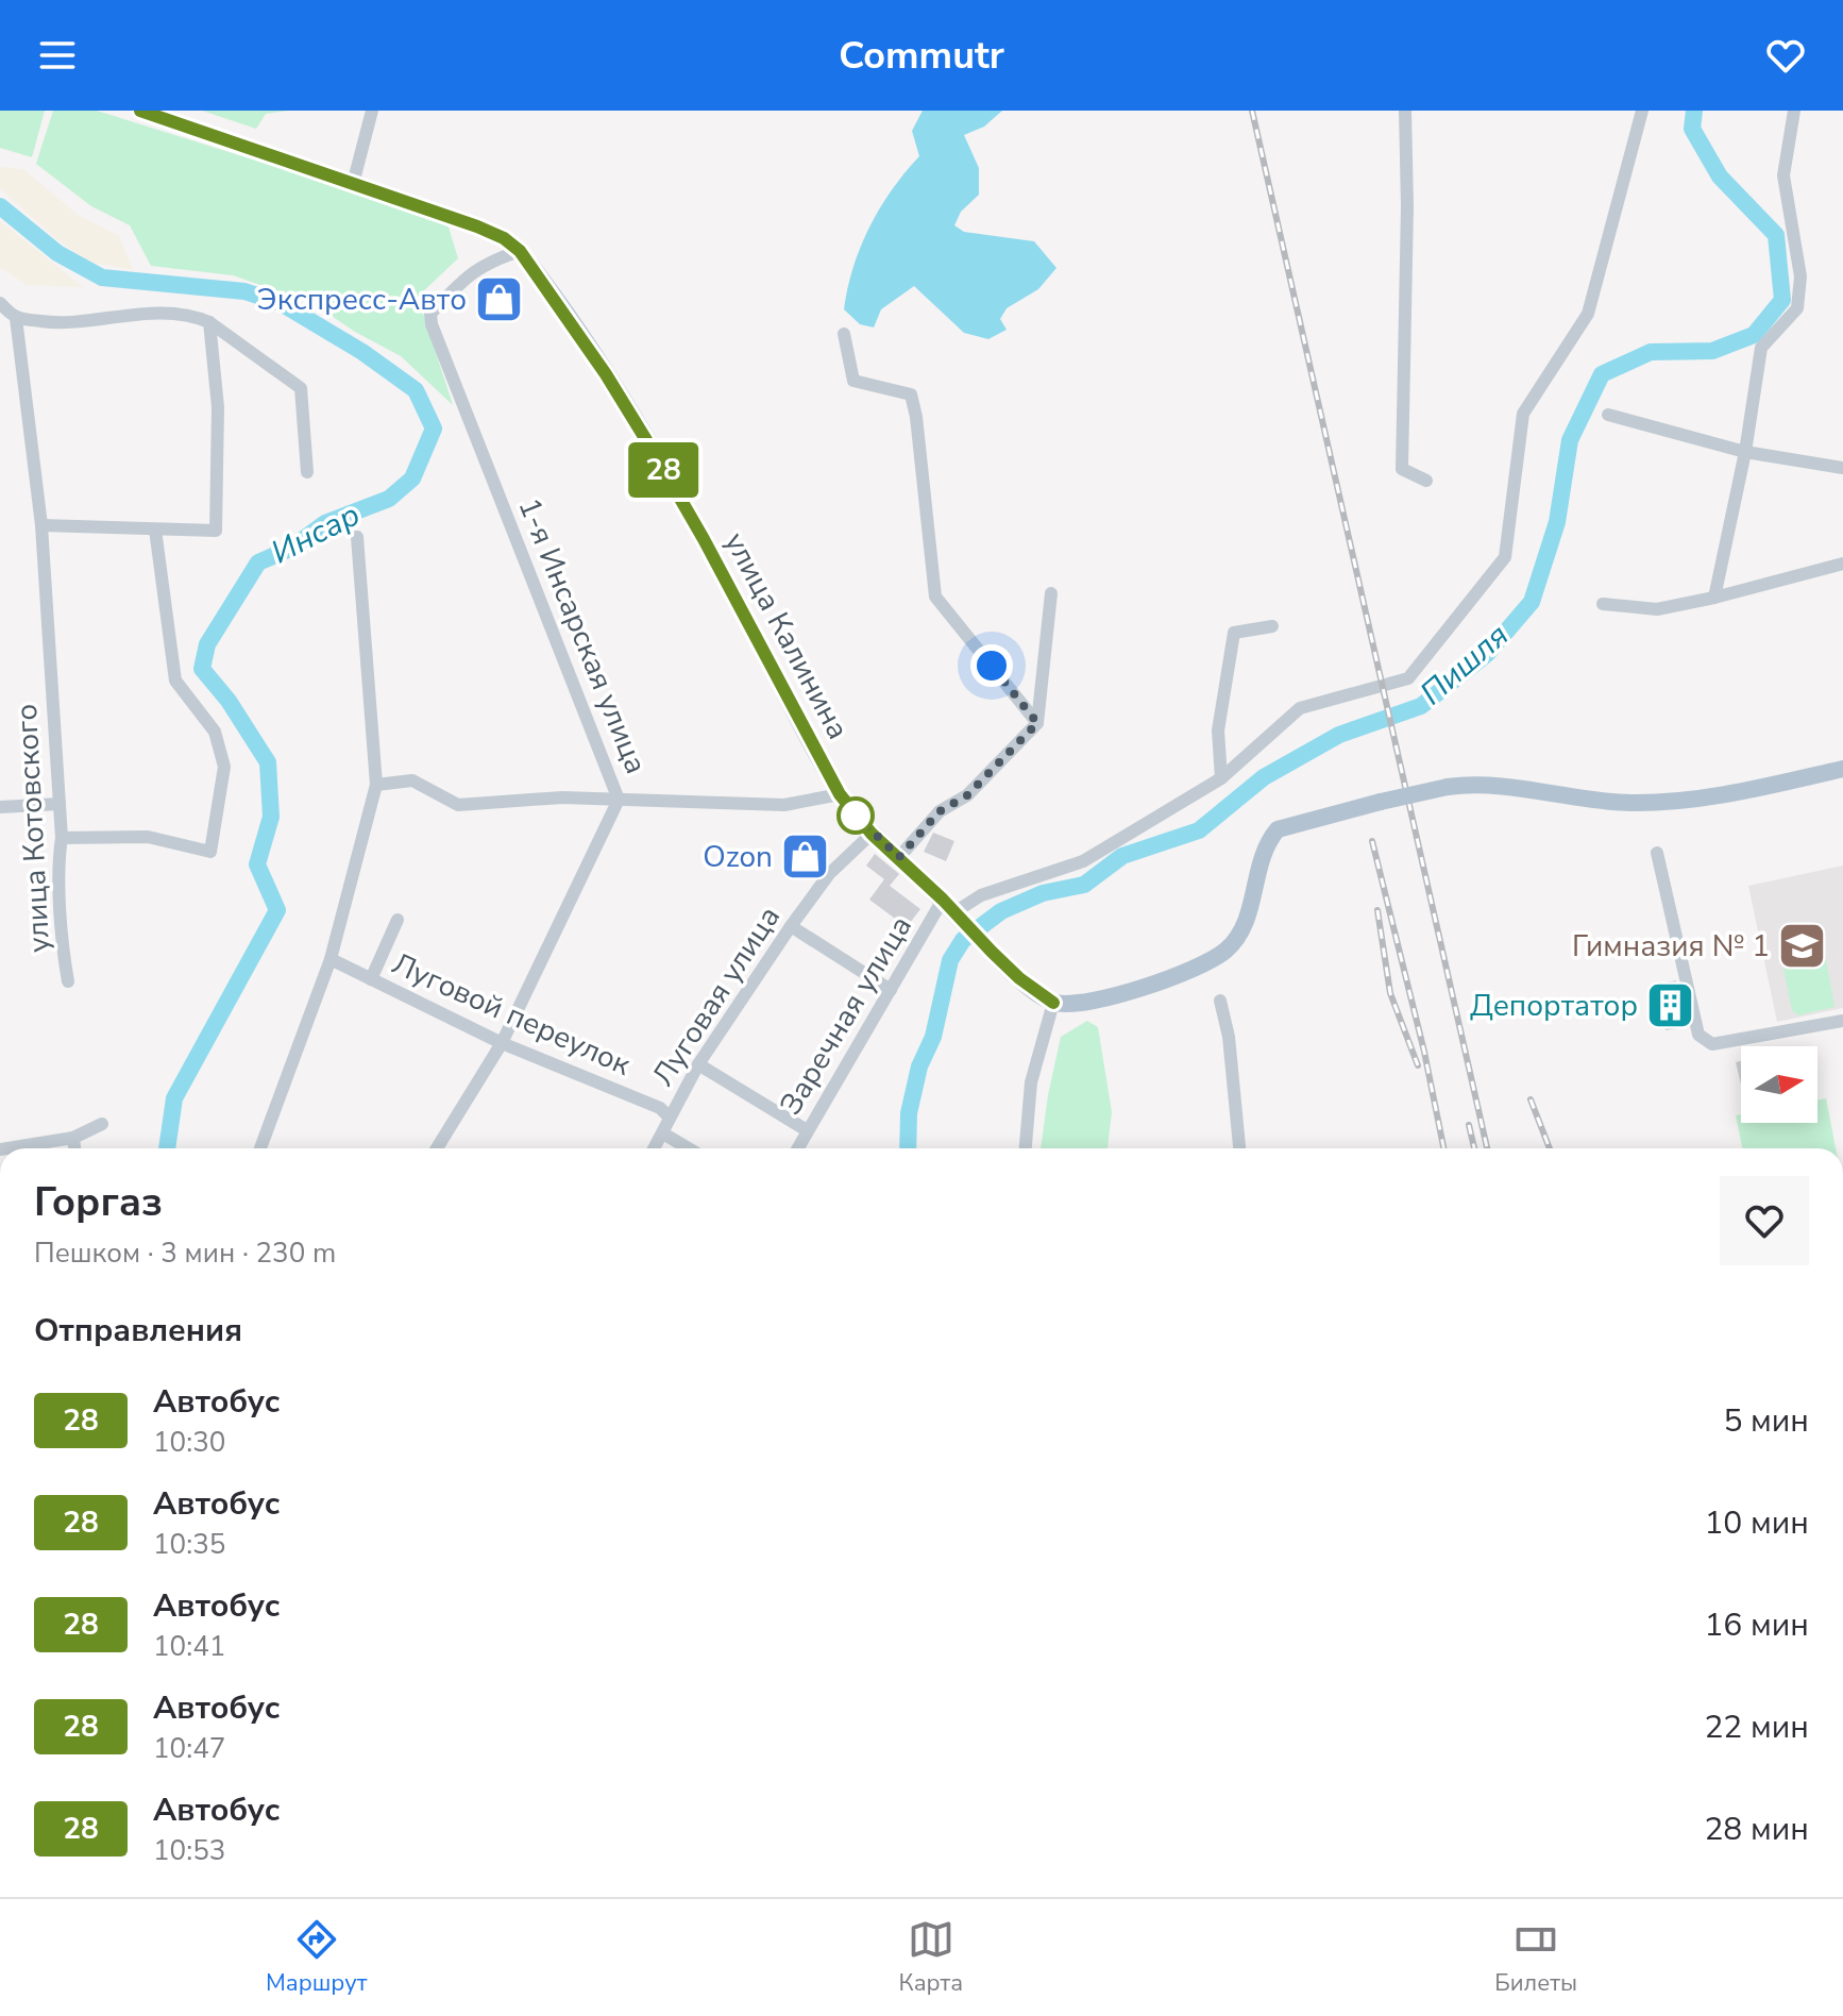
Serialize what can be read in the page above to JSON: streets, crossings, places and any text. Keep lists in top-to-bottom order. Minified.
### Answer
{"streets":{"main road":["улица Калинина"],"street":["1-я Инсарская улица","улица Котовского","Луговая улица","Луговой переулок","Заречная улица"]},"crossings":[["1-я Инсарская улица","улица Калинина"],["1-я Инсарская улица","Луговой переулок"],["улица Калинина","Луговая улица"],["улица Калинина","Заречная улица"],["Луговая улица","Луговой переулок"]],"water":["Инсар","Пишля"],"places":{"shop":["Экспресс-Авто","Ozon"],"school or university":["Гимназия № 1"],"building":["Депортатор"]},"lines":["bus line 28"],"north":"right","page":{"header":"Commutr","on_map":"28","heading":[["Горгаз","Пешком · 3 мин · 230 m"],"Отправления"],"list":[{"mark":"28","name":"Автобус","note":"10:30","value":"5 мин"},{"mark":"28","name":"Автобус","note":"10:35","value":"10 мин"},{"mark":"28","name":"Автобус","note":"10:41","value":"16 мин"},{"mark":"28","name":"Автобус","note":"10:47","value":"22 мин"},{"mark":"28","name":"Автобус","note":"10:53","value":"28 мин"}],"tabs":["Маршрут","Карта","Билеты"]}}
